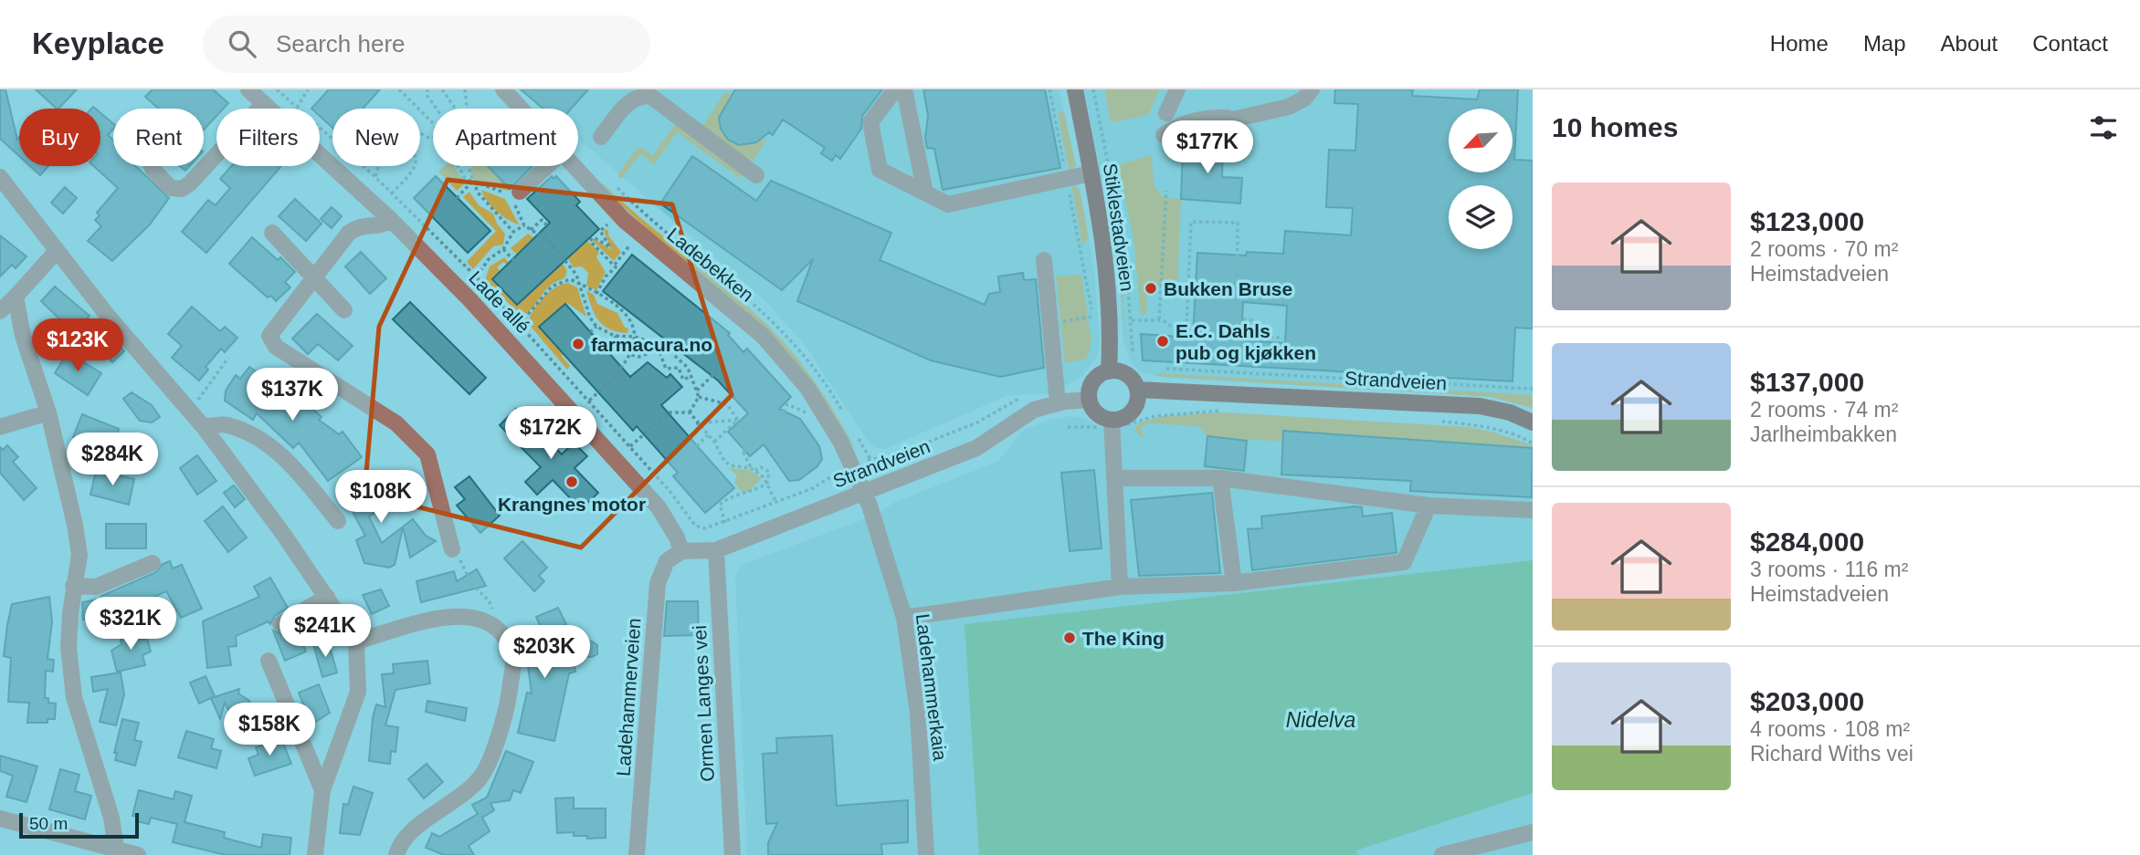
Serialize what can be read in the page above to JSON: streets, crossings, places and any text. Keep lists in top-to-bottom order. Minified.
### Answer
{"streets":{"main road":["Stiklestadveien","Strandveien"],"street":["Ladebekken","Lade allé","Ladehammerkaia","Ladehammerveien","Ormen Langes vei"]},"crossings":[["Stiklestadveien","Strandveien"],["Ladebekken","Strandveien"],["Ladebekken","Ladehammerkaia"],["Lade allé","Strandveien"],["Lade allé","Ladehammerveien"],["Strandveien","Ladehammerkaia"],["Strandveien","Ladehammerveien"],["Strandveien","Ormen Langes vei"]],"water":["Nidelva"],"places":["Bukken Bruse","E.C. Dahls pub og kjøkken","farmacura.no","Krangnes motor","The King"],"scale_bar":"50 m","north":"bottom left","page":{"header":"Keyplace","search":"Search here","nav":["Home","Map","About","Contact"],"heading":"10 homes","chip":["Buy","Rent","Filters","New","Apartment"],"price":["$177K","$123K","$137K","$172K","$284K","$108K","$321K","$241K","$203K","$158K"],"list":[{"name":"$123,000","note":"2 rooms · 70 m² · Heimstadveien"},{"name":"$137,000","note":"2 rooms · 74 m² · Jarlheimbakken"},{"name":"$284,000","note":"3 rooms · 116 m² · Heimstadveien"},{"name":"$203,000","note":"4 rooms · 108 m² · Richard Withs vei"}],"scale":"50 m"}}
